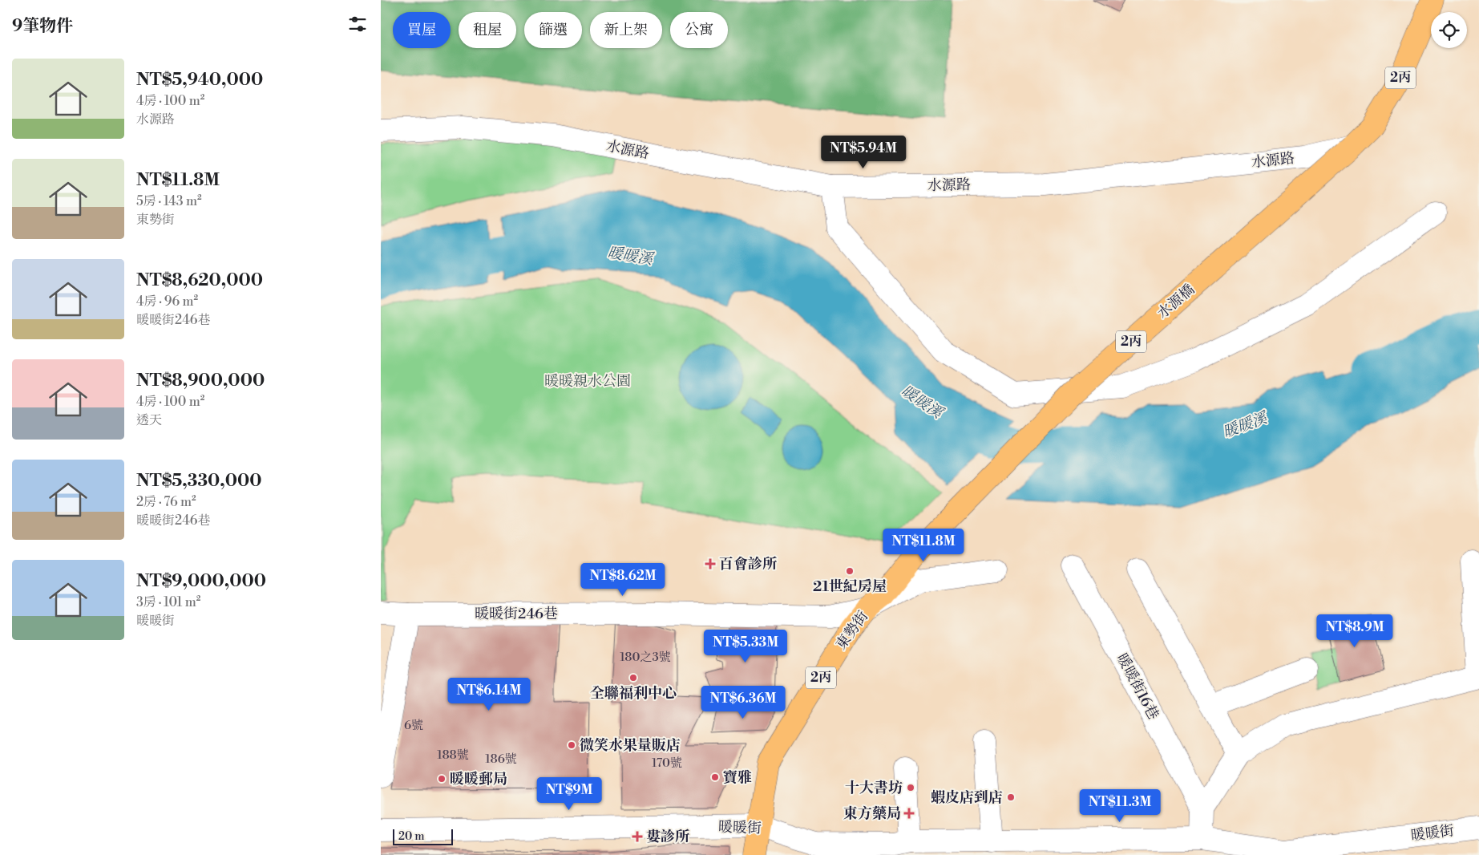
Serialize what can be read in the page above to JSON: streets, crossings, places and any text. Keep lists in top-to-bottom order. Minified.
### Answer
{"streets":{"main road":["2丙","水源橋","東勢街"],"street":["水源路","暖暖街246巷","暖暖街16巷","暖暖街"]},"crossings":[["2丙","水源路"],["2丙","水源橋"],["水源路","水源橋"],["水源橋","東勢街"],["暖暖街246巷","東勢街"],["東勢街","暖暖街"],["暖暖街16巷","暖暖街"]],"water":["暖暖溪"],"parks":["暖暖親水公園"],"places":{"health":["百會診所","東方藥局","婁診所"],"other":["21世紀房屋","全聯福利中心","微笑水果量販店","寶雅","暖暖郵局","十大書坊","蝦皮店到店"]},"house_numbers":["180之3號","6號","188號","186號","170號"],"scale_bar":"20 m","page":{"heading":"9筆物件","chip":["買屋","租屋","篩選","新上架","公寓"],"list":[{"name":"NT$5,940,000","note":"4房 · 100 m² · 水源路"},{"name":"NT$11.8M","note":"5房 · 143 m² · 東勢街"},{"name":"NT$8,620,000","note":"4房 · 96 m² · 暖暖街246巷"},{"name":"NT$8,900,000","note":"4房 · 100 m² · 透天"},{"name":"NT$5,330,000","note":"2房 · 76 m² · 暖暖街246巷"},{"name":"NT$9,000,000","note":"3房 · 101 m² · 暖暖街"}],"price":["NT$5.94M","NT$11.8M","NT$8.62M","NT$8.9M","NT$5.33M","NT$6.14M","NT$6.36M","NT$9M","NT$11.3M"],"scale":"20 m"}}
